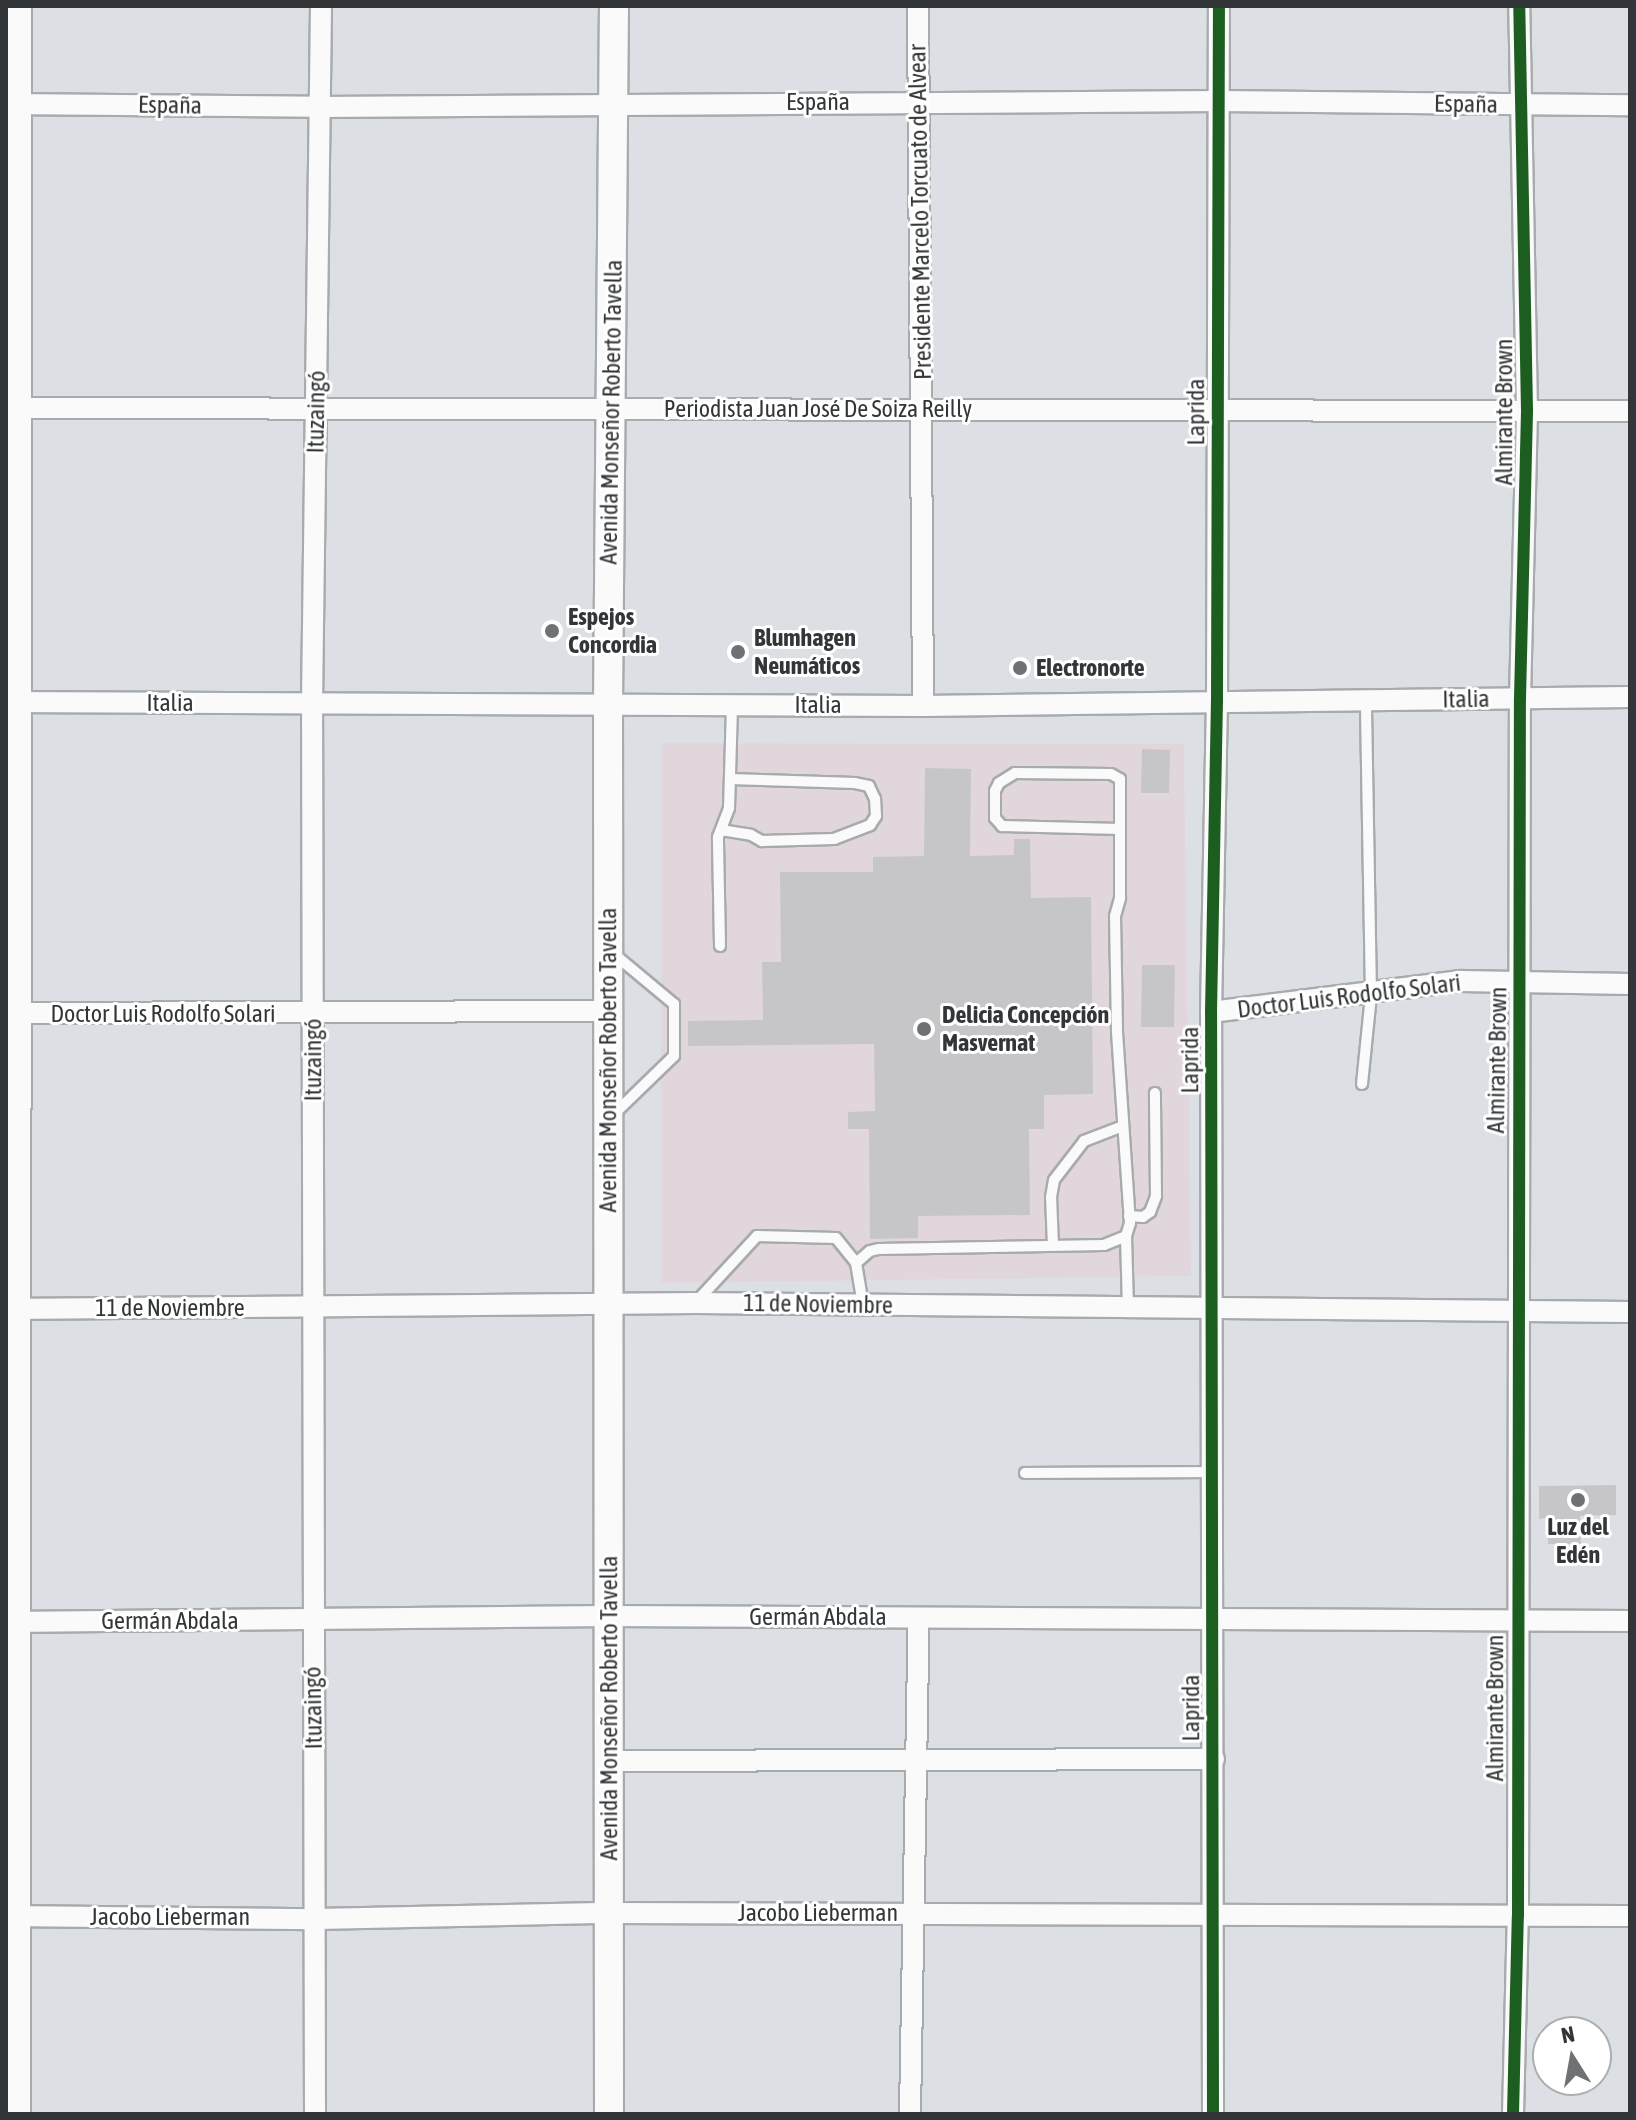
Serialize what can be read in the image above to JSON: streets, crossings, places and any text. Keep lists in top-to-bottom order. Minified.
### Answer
{"streets":{"main road":["Avenida Monseñor Roberto Tavella"],"street":["España","Presidente Marcelo Torcuato de Alvear","Periodista Juan José De Soiza Reilly","Ituzaingó","Laprida","Almirante Brown","Italia","Doctor Luis Rodolfo Solari","11 de Noviembre","Germán Abdala","Jacobo Lieberman"]},"crossings":[["España","Presidente Marcelo Torcuato de Alvear"],["España","Ituzaingó"],["España","Avenida Monseñor Roberto Tavella"],["España","Laprida"],["España","Almirante Brown"],["Presidente Marcelo Torcuato de Alvear","Periodista Juan José De Soiza Reilly"],["Presidente Marcelo Torcuato de Alvear","Italia"],["Periodista Juan José De Soiza Reilly","Ituzaingó"],["Periodista Juan José De Soiza Reilly","Avenida Monseñor Roberto Tavella"],["Periodista Juan José De Soiza Reilly","Laprida"],["Periodista Juan José De Soiza Reilly","Almirante Brown"],["Ituzaingó","Italia"],["Ituzaingó","Doctor Luis Rodolfo Solari"],["Ituzaingó","11 de Noviembre"],["Ituzaingó","Germán Abdala"],["Ituzaingó","Jacobo Lieberman"],["Avenida Monseñor Roberto Tavella","Italia"],["Avenida Monseñor Roberto Tavella","Doctor Luis Rodolfo Solari"],["Avenida Monseñor Roberto Tavella","11 de Noviembre"],["Avenida Monseñor Roberto Tavella","Germán Abdala"],["Avenida Monseñor Roberto Tavella","Jacobo Lieberman"],["Laprida","Italia"],["Laprida","Doctor Luis Rodolfo Solari"],["Laprida","11 de Noviembre"],["Laprida","Germán Abdala"],["Laprida","Jacobo Lieberman"],["Almirante Brown","Italia"],["Almirante Brown","Doctor Luis Rodolfo Solari"],["Almirante Brown","11 de Noviembre"],["Almirante Brown","Germán Abdala"],["Almirante Brown","Jacobo Lieberman"]],"places":["Espejos Concordia","Blumhagen Neumáticos","Electronorte","Delicia Concepción Masvernat","Luz del Edén"],"north":"top"}
